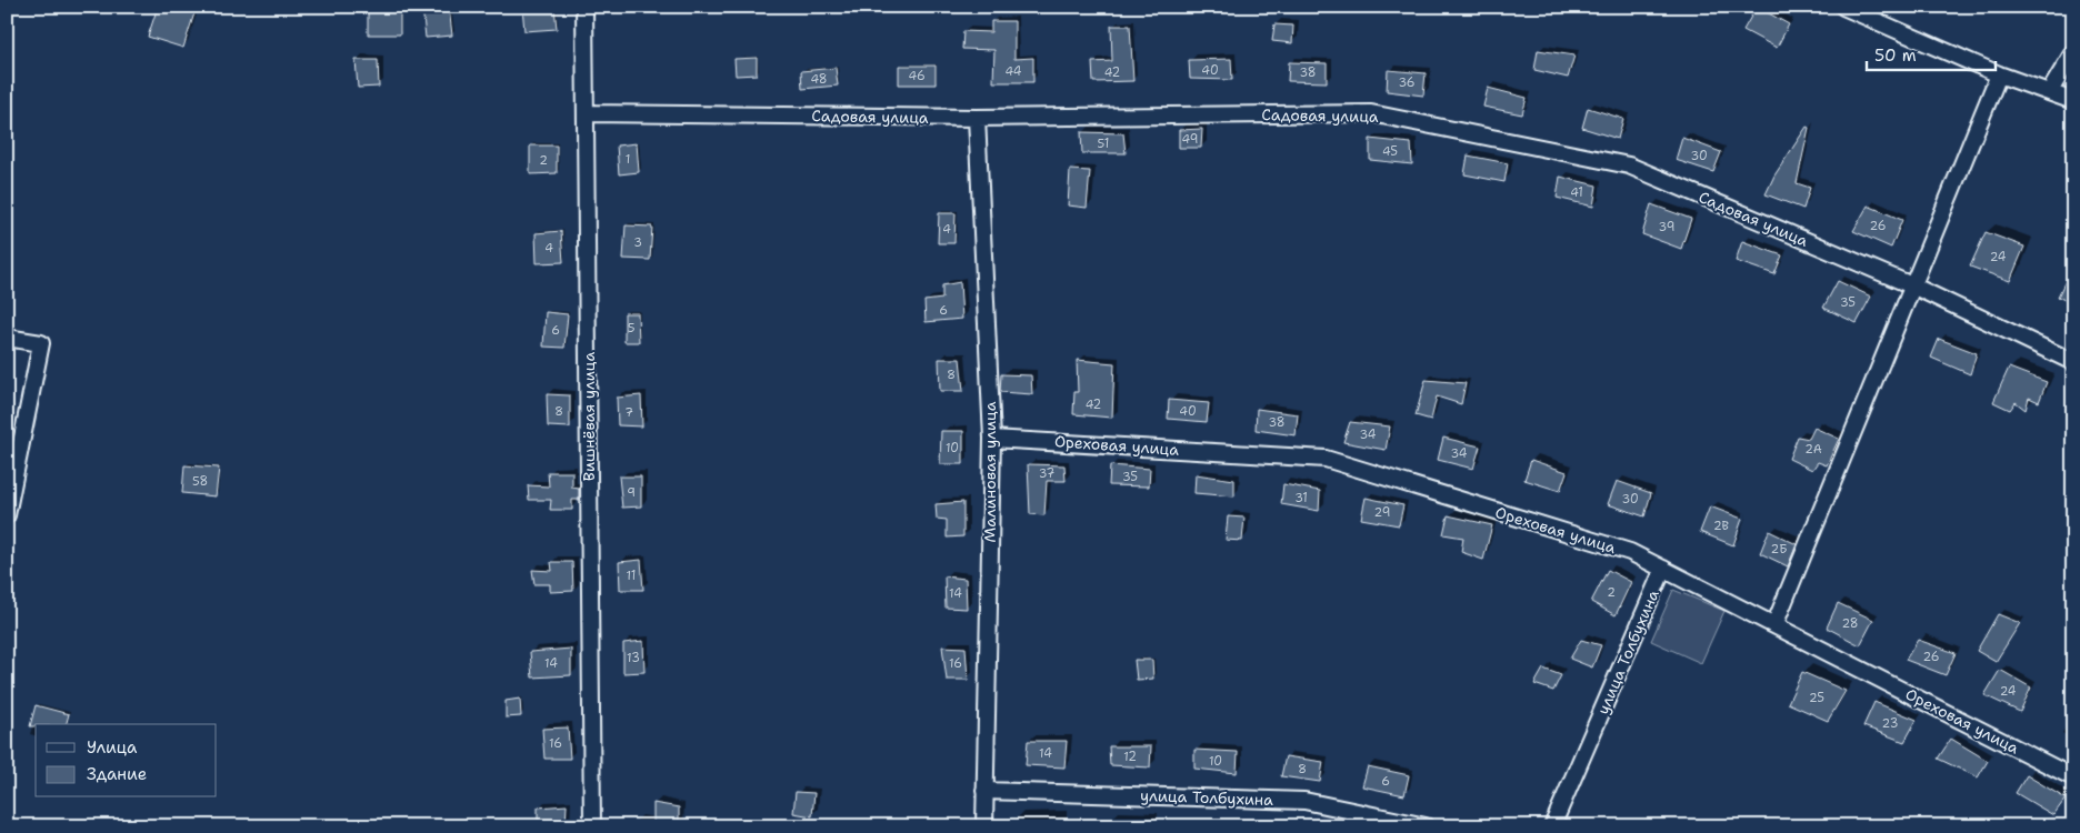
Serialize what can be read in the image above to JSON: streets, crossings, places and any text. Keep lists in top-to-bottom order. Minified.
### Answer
{"streets":{"street":["Садовая улица","Вишнёвая улица","Ореховая улица","Малиновая улица","улица Толбухина"]},"crossings":[["Садовая улица","Вишнёвая улица"],["Садовая улица","Малиновая улица"],["Ореховая улица","Малиновая улица"],["Ореховая улица","улица Толбухина"],["Малиновая улица","улица Толбухина"]],"house_numbers":["40","44","42","38","46","48","36","49","51","45","30","1","2","41","26","39","4","3","4","24","35","6","5","6","8","42","8","40","7","38","34","10","2А","34","37","35","58","9","31","30","29","2В","2Б","11","2","14","28","26","13","14","16","24","25","23","16","14","12","10","8","6"],"legend":["Улица","Здание"],"scale_bar":"50 m"}
